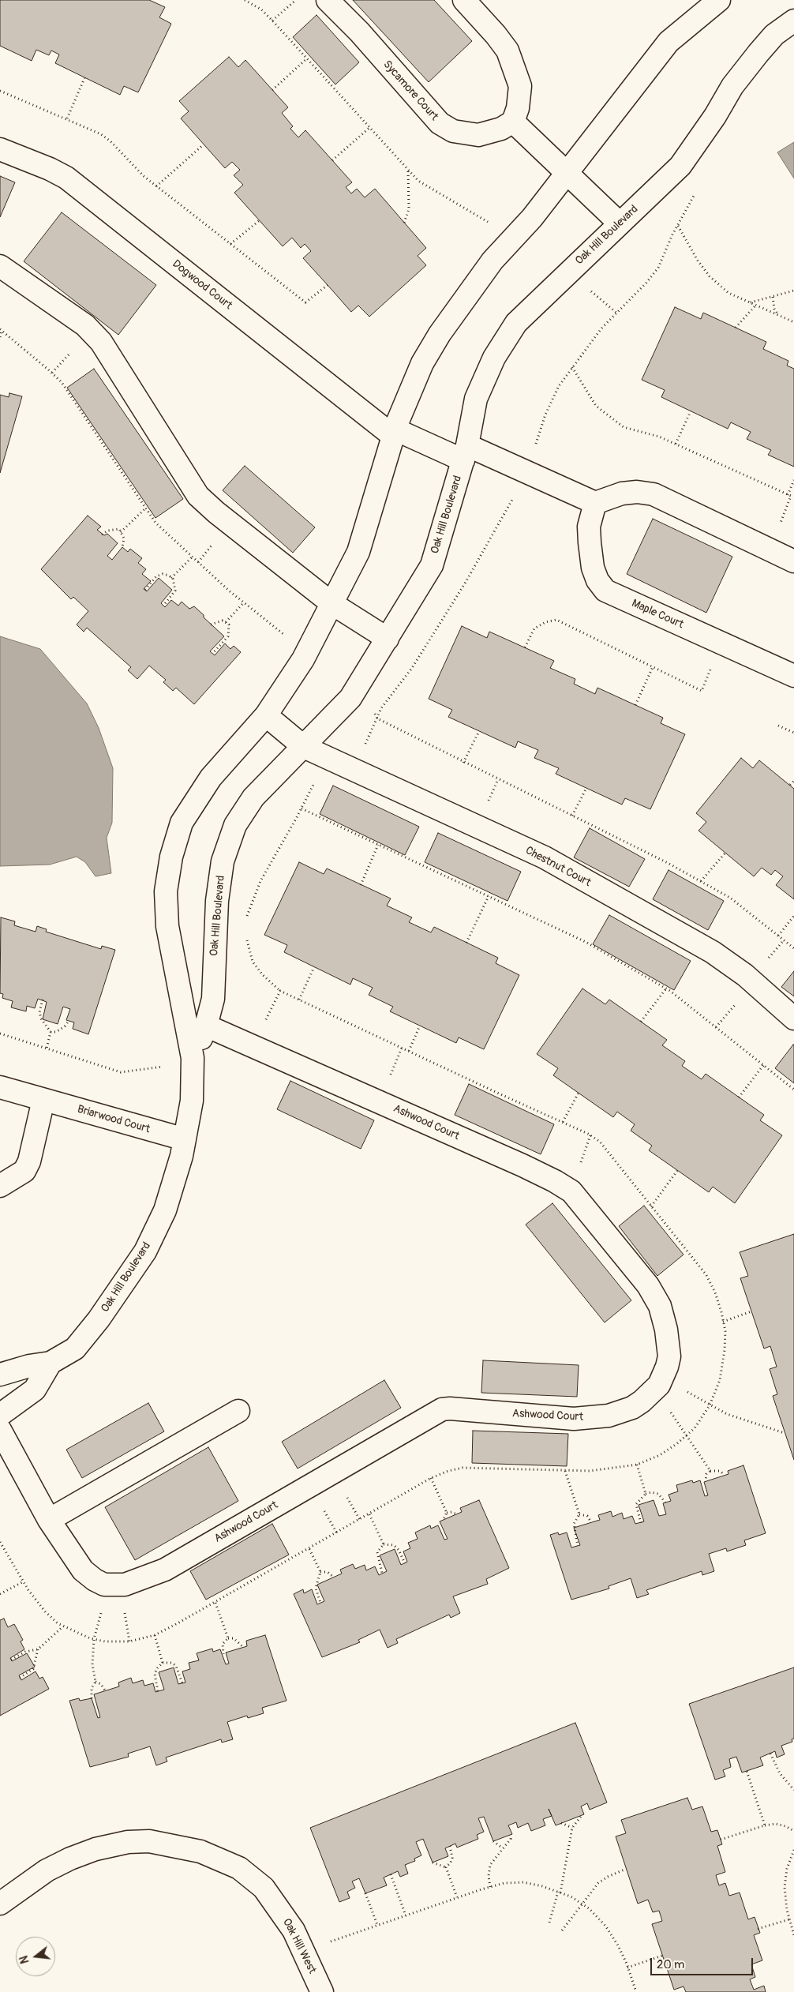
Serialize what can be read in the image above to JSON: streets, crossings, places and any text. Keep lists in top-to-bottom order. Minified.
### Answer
{"streets":{"street":["Sycamore Court","Oak Hill Boulevard","Dogwood Court","Maple Court","Chestnut Court","Briarwood Court","Ashwood Court","Oak Hill West"]},"crossings":[["Oak Hill Boulevard","Dogwood Court"],["Oak Hill Boulevard","Chestnut Court"],["Oak Hill Boulevard","Briarwood Court"],["Oak Hill Boulevard","Ashwood Court"]],"scale_bar":"20 m","north":"left"}
